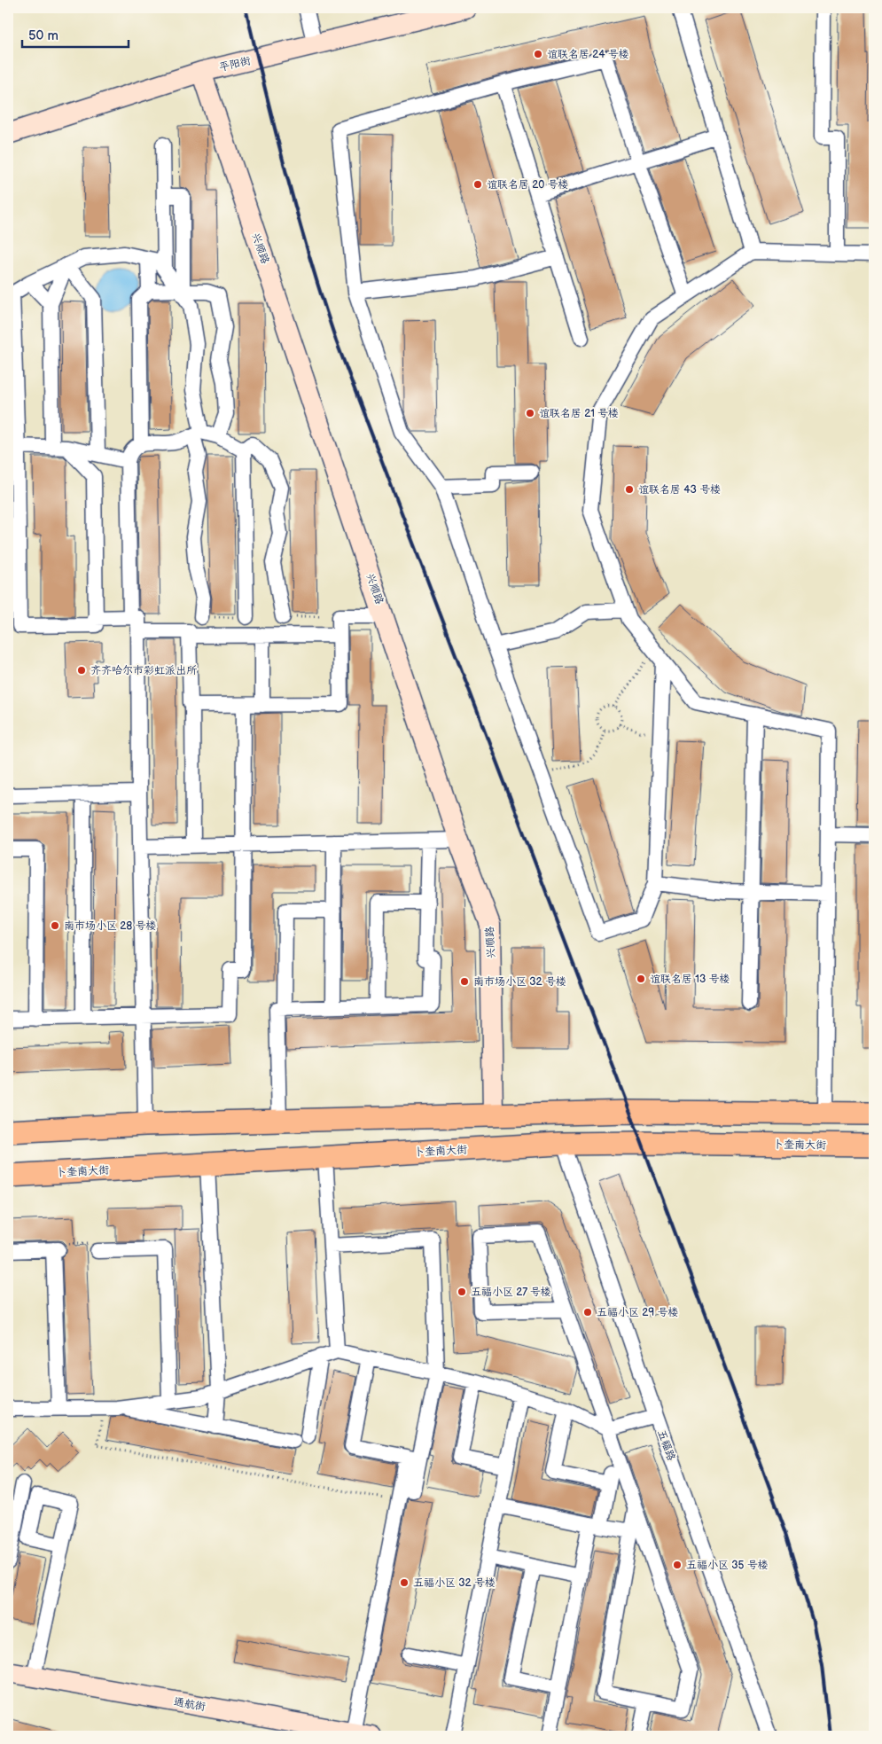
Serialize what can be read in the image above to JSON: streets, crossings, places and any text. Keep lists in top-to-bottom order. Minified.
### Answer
{"streets":{"main road":["卜奎南大街"],"street":["平阳街","兴顺路","五福路","通航街"]},"crossings":[["平阳街","兴顺路"]],"places":["谊联名居 24 号楼","谊联名居 20 号楼","谊联名居 21 号楼","谊联名居 43 号楼","齐齐哈尔市彩虹派出所","南市场小区 28 号楼","谊联名居 13 号楼","南市场小区 32 号楼","五福小区 27 号楼","五福小区 29 号楼","五福小区 35 号楼","五福小区 32 号楼"],"scale_bar":"50 m"}
